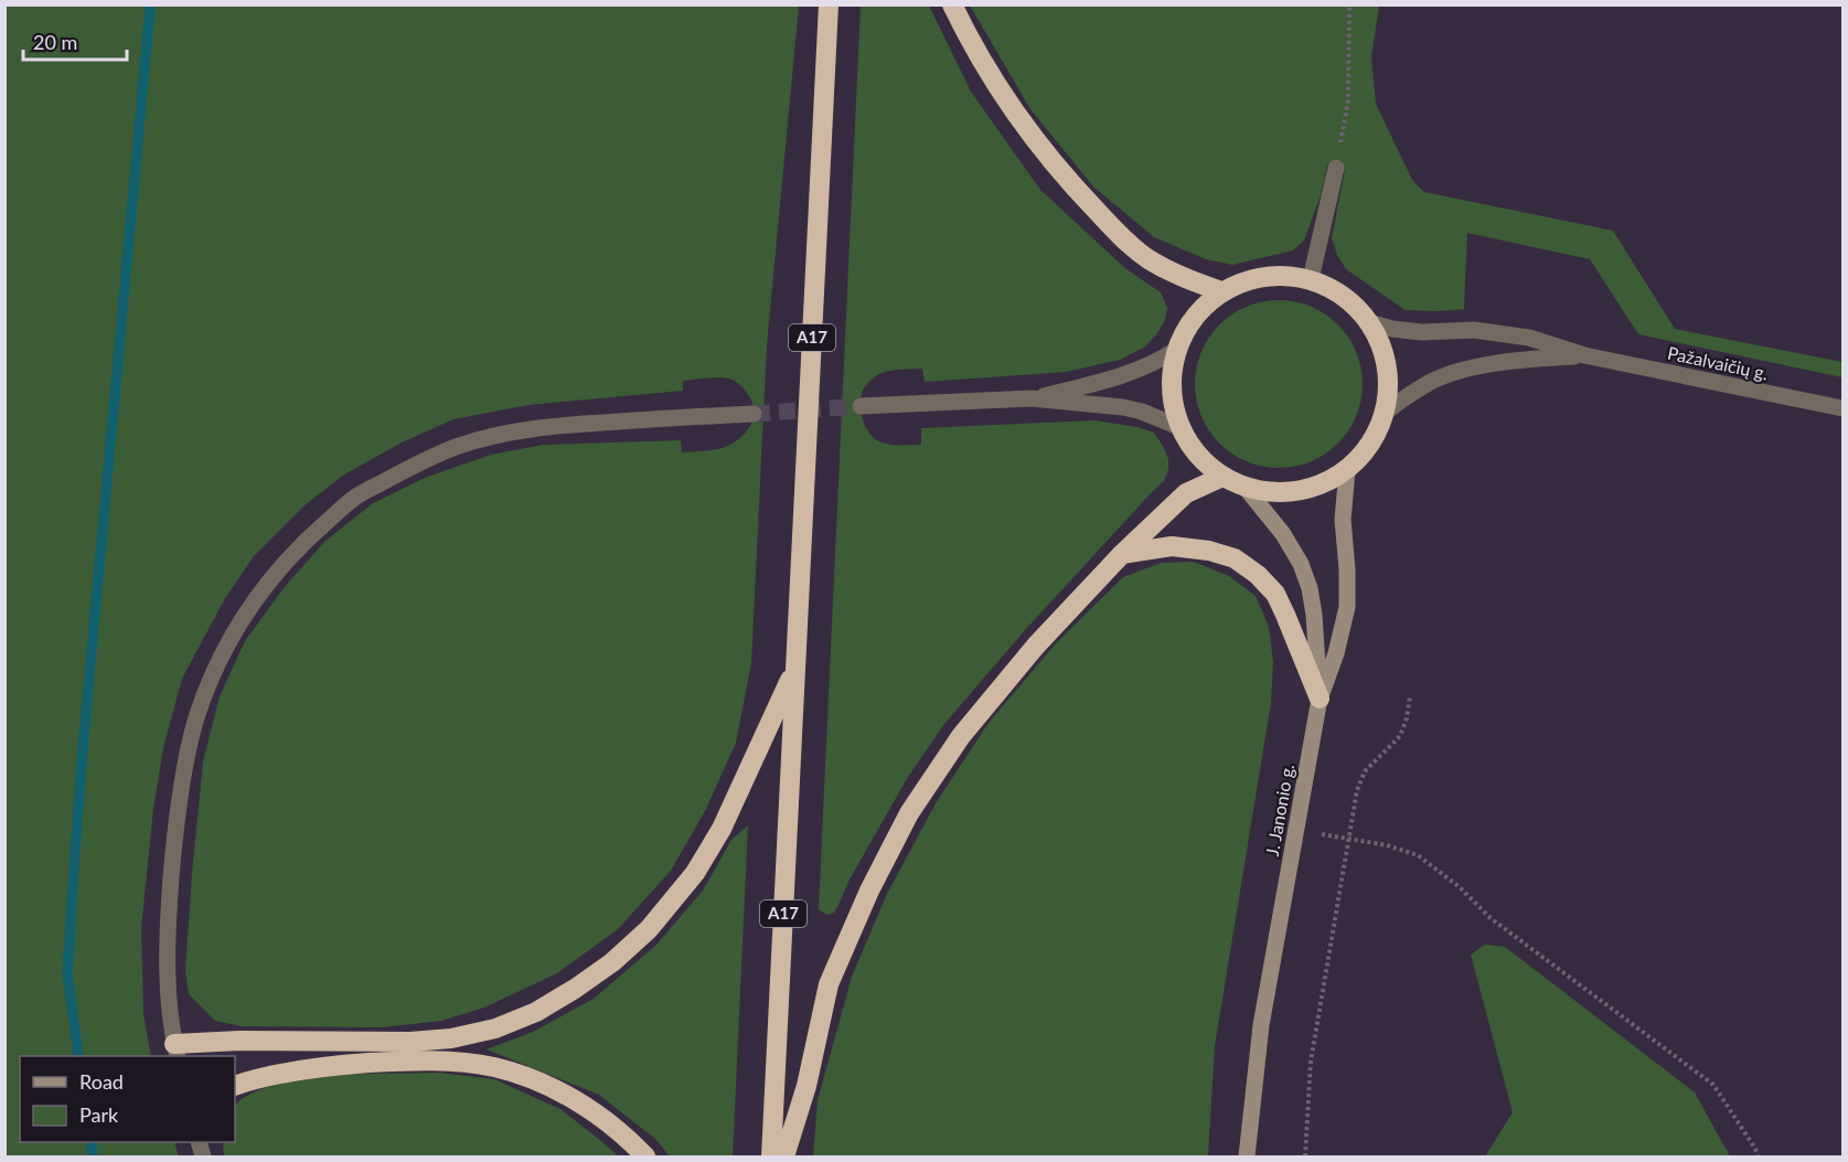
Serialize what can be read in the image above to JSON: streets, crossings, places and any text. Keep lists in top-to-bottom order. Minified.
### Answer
{"streets":{"highway":["A17"],"street":["Pažalvaičių g.","J. Janonio g."]},"crossings":[["Pažalvaičių g.","J. Janonio g."]],"legend":["Road","Park"],"scale_bar":"20 m"}
